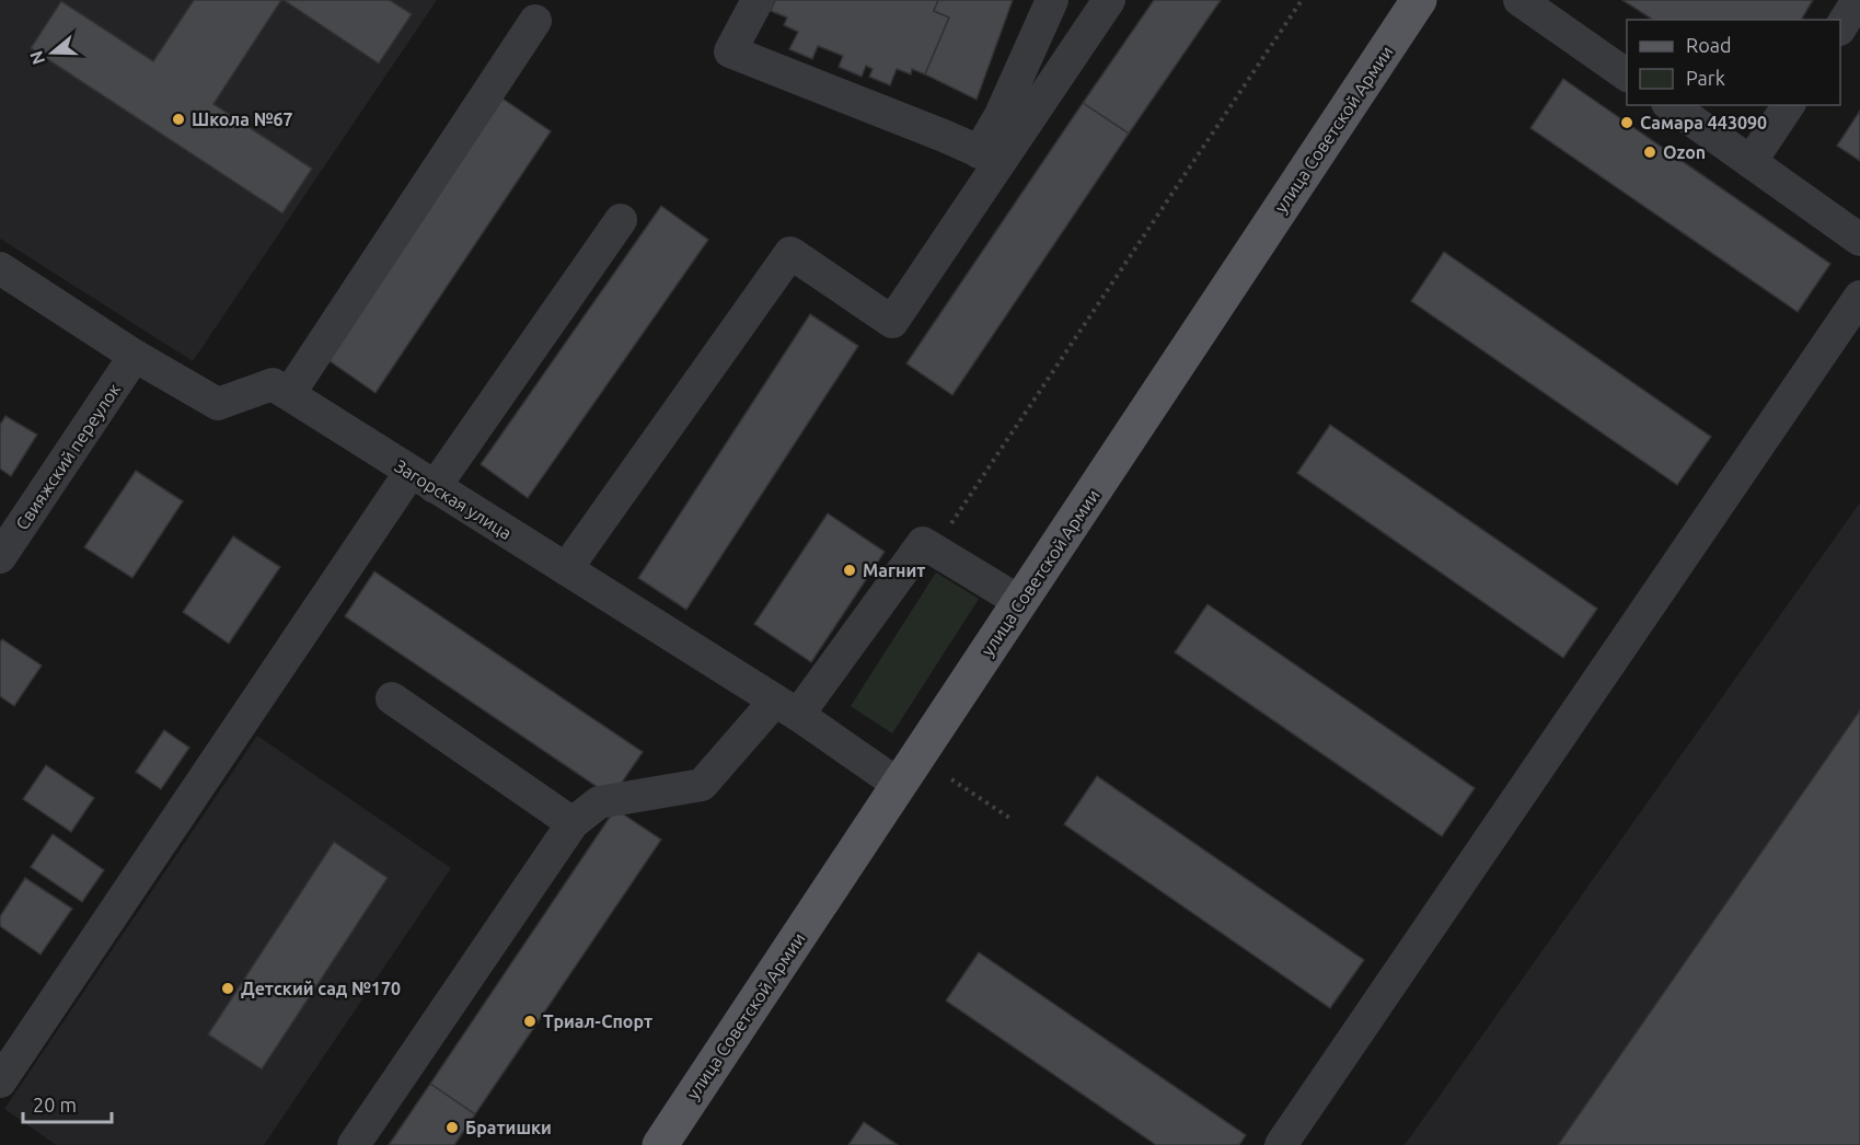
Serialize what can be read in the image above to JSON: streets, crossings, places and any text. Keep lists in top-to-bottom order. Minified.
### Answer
{"streets":{"main road":["улица Советской Армии"],"street":["Свияжский переулок","Загорская улица"]},"crossings":[["улица Советской Армии","Загорская улица"],["Свияжский переулок","Загорская улица"]],"places":["Школа №67","Самара 443090","Ozon","Магнит","Детский сад №170","Триал-Спорт","Братишки"],"legend":["Road","Park"],"scale_bar":"20 m","north":"left"}
